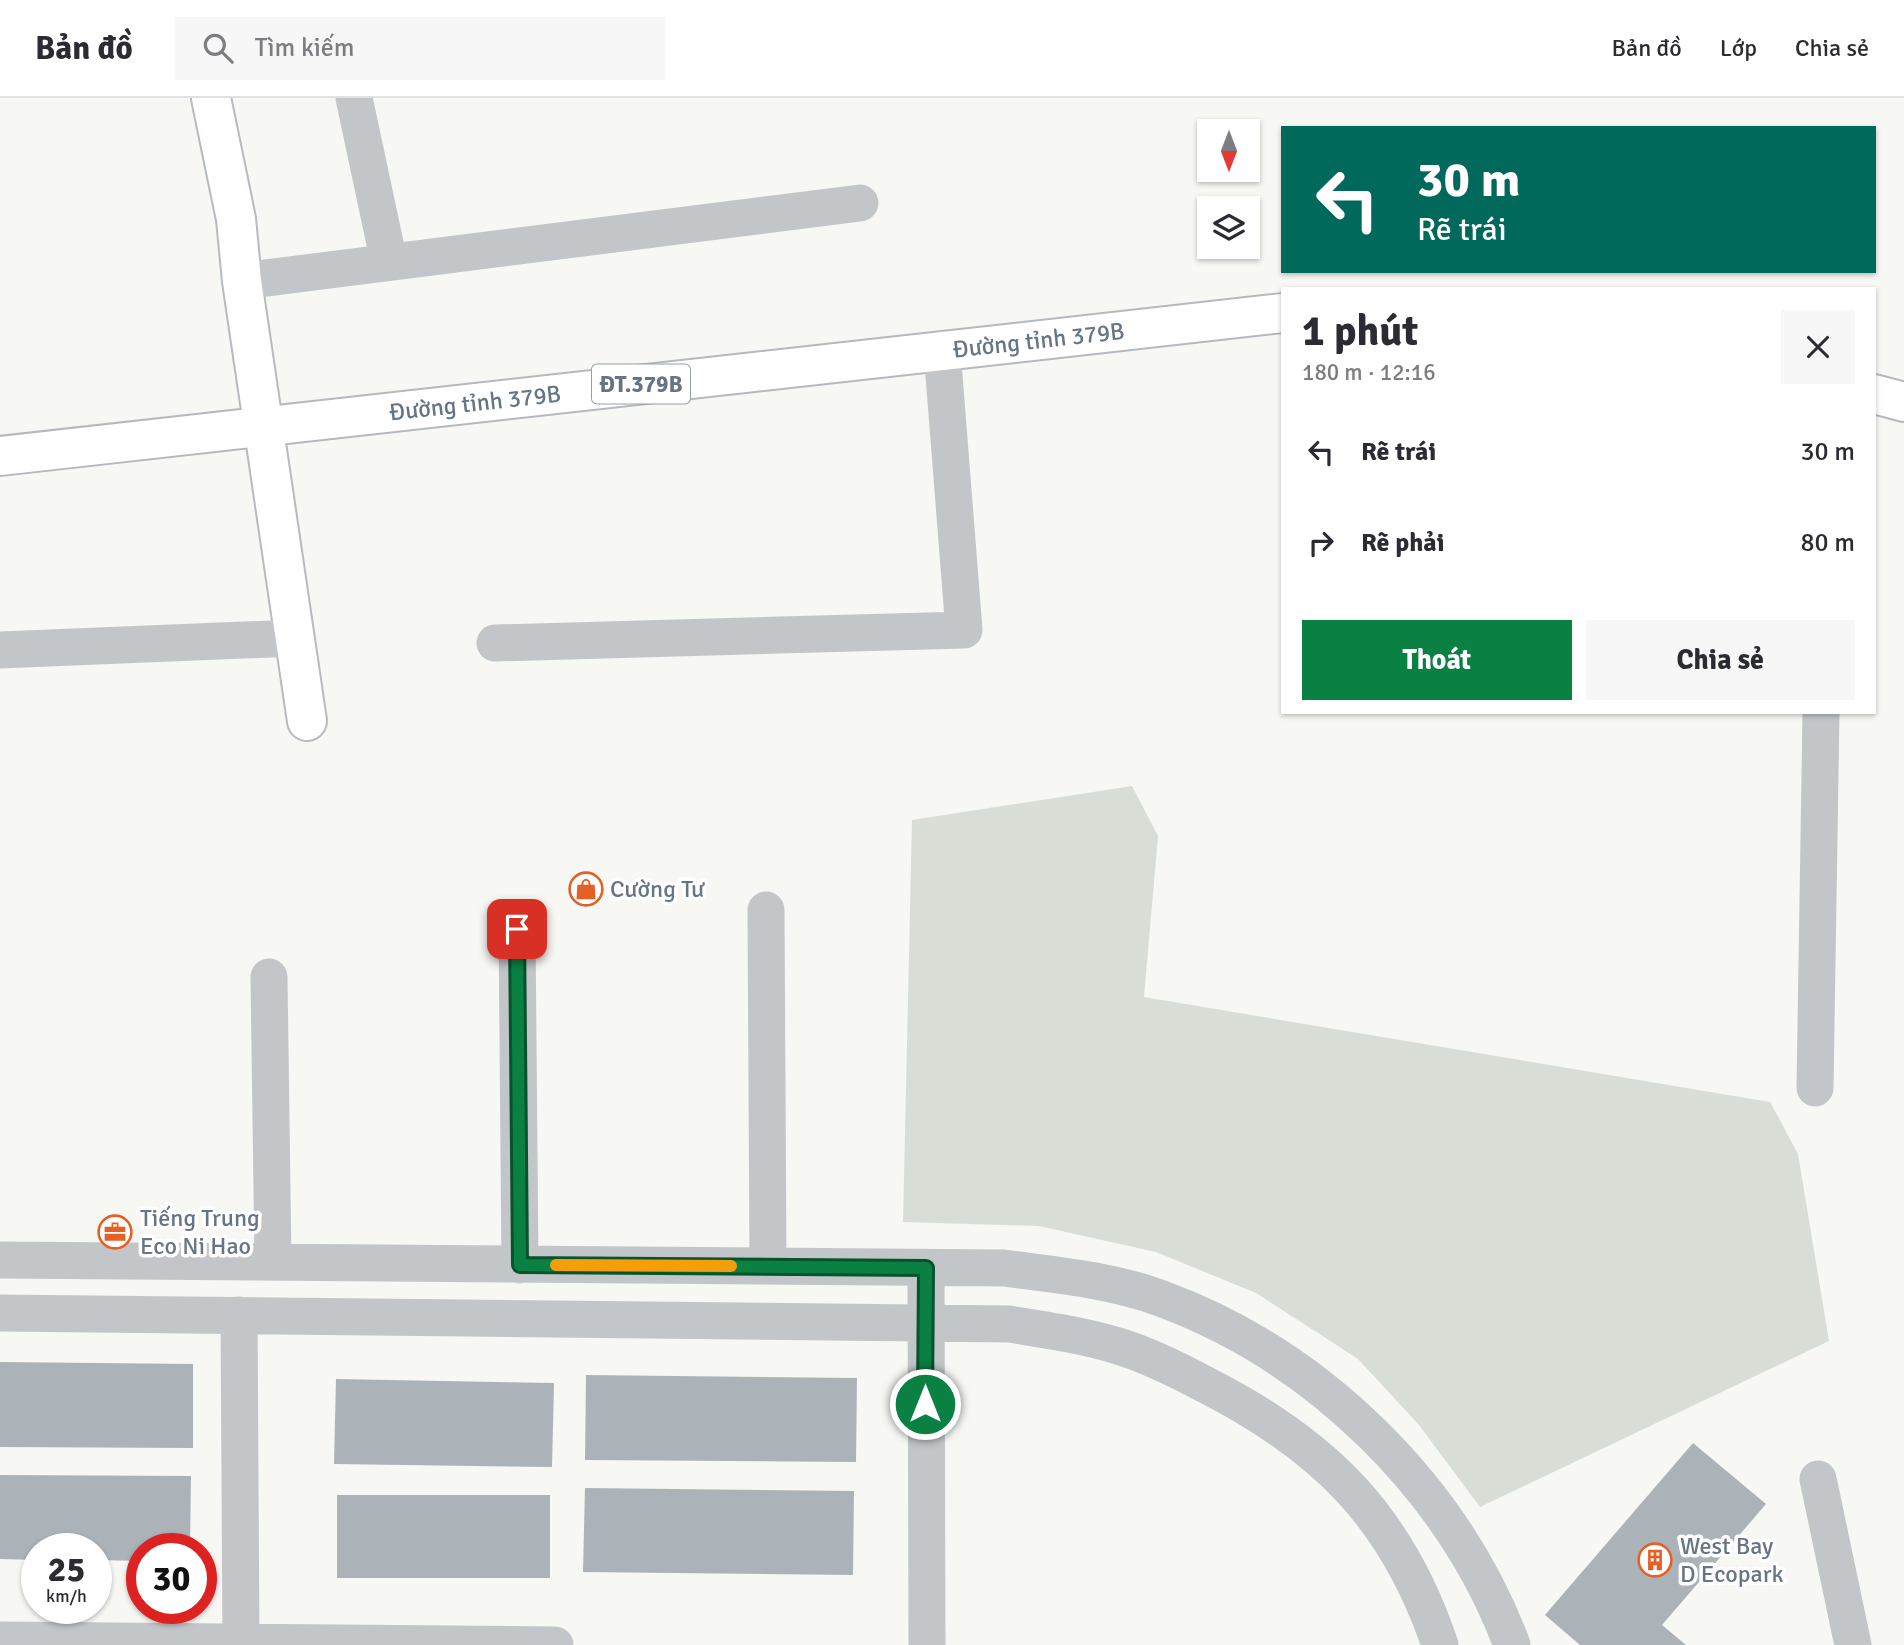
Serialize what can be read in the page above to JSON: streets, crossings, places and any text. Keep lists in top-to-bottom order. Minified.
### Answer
{"streets":{"main road":["Đường tỉnh 379B","ĐT.379B"]},"places":{"shop":["Cường Tư"],"office":["Tiếng Trung Eco Ni Hao"],"building":["West Bay D Ecopark"]},"north":"bottom","page":{"header":"Bản đồ","search":"Tìm kiếm","nav":["Bản đồ","Lớp","Chia sẻ"],"turn":["30 m","Rẽ trái"],"heading":["1 phút","180 m · 12:16"],"list":[{"name":"Rẽ trái","value":"30 m"},{"name":"Rẽ phải","value":"80 m"}],"buttons":["Thoát","Chia sẻ"],"speed":"25 km/h","limit":"30"}}
